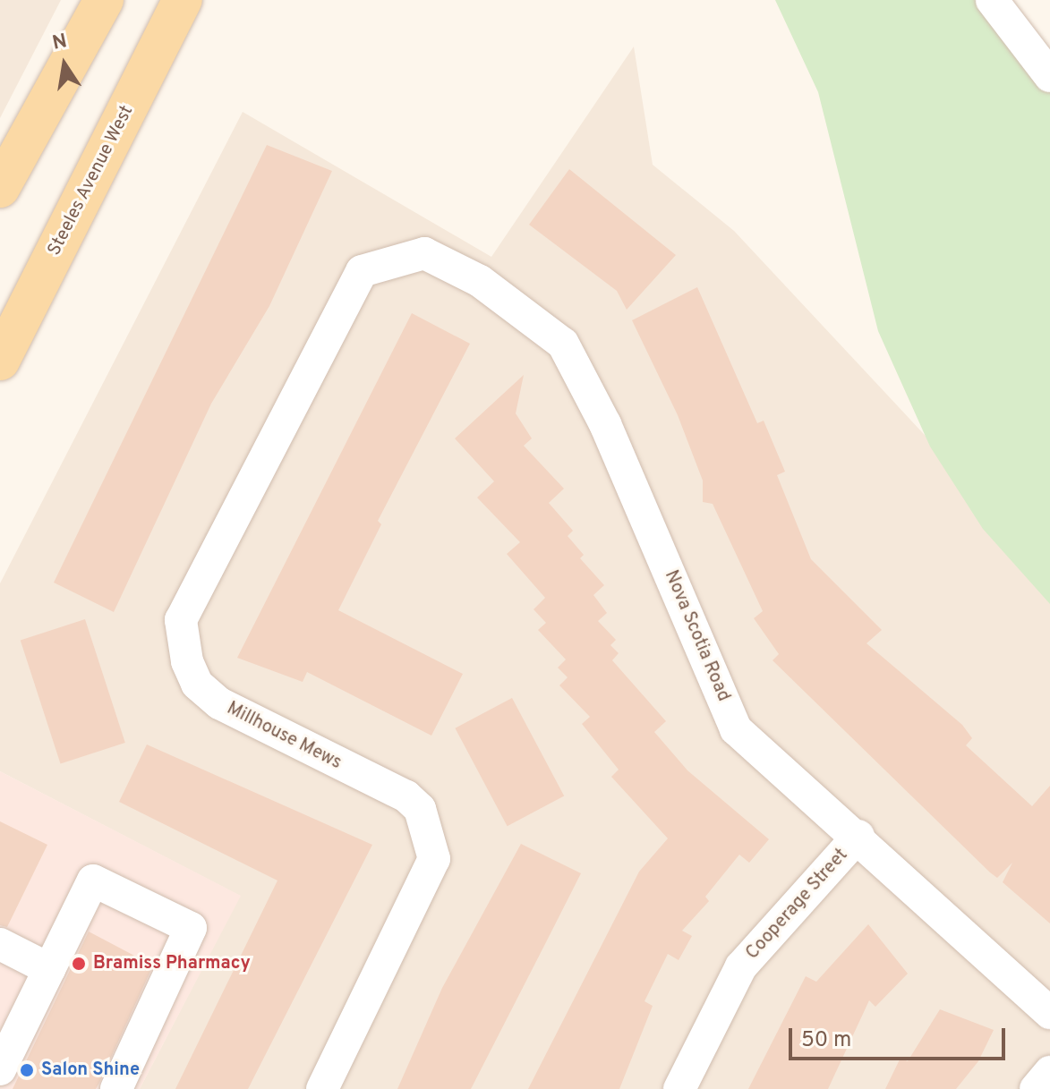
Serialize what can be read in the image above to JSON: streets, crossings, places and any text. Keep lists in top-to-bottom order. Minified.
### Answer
{"streets":{"main road":["Steeles Avenue West"],"street":["Nova Scotia Road","Millhouse Mews","Cooperage Street"]},"crossings":[["Nova Scotia Road","Millhouse Mews"],["Nova Scotia Road","Cooperage Street"]],"places":["Bramiss Pharmacy","Salon Shine"],"scale_bar":"50 m","north":"top"}
